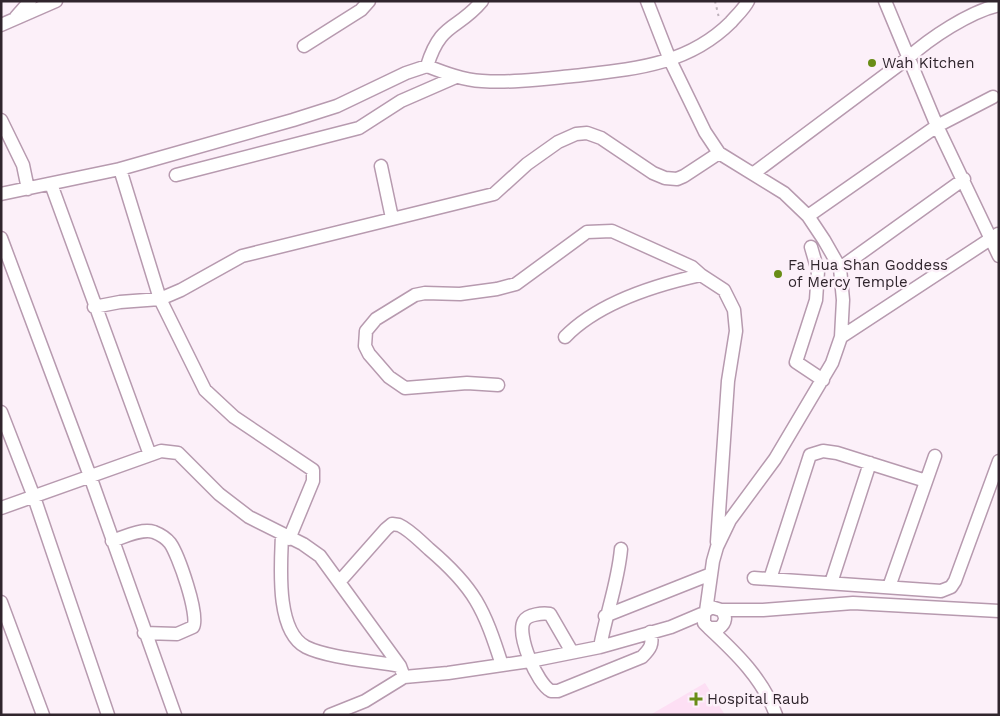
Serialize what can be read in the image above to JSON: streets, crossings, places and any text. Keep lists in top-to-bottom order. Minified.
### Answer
{"places":{"other":["Wah Kitchen","Fa Hua Shan Goddess of Mercy Temple"],"health":["Hospital Raub"]}}
